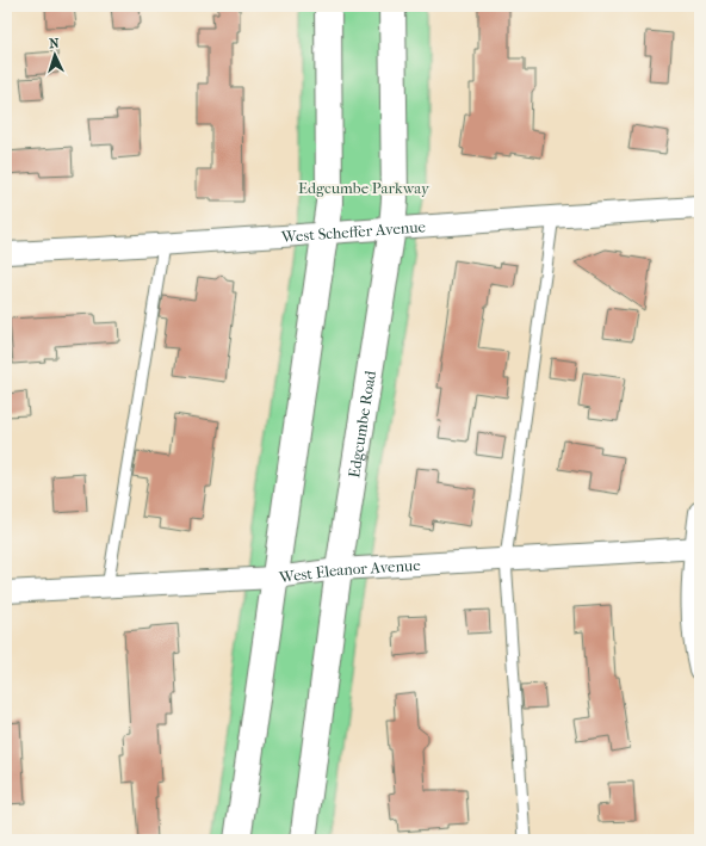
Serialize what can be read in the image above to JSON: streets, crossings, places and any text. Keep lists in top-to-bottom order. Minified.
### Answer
{"streets":{"street":["West Scheffer Avenue","Edgcumbe Road","West Eleanor Avenue"]},"crossings":[["West Scheffer Avenue","Edgcumbe Road"],["Edgcumbe Road","West Eleanor Avenue"]],"parks":["Edgcumbe Parkway"],"north":"top"}
